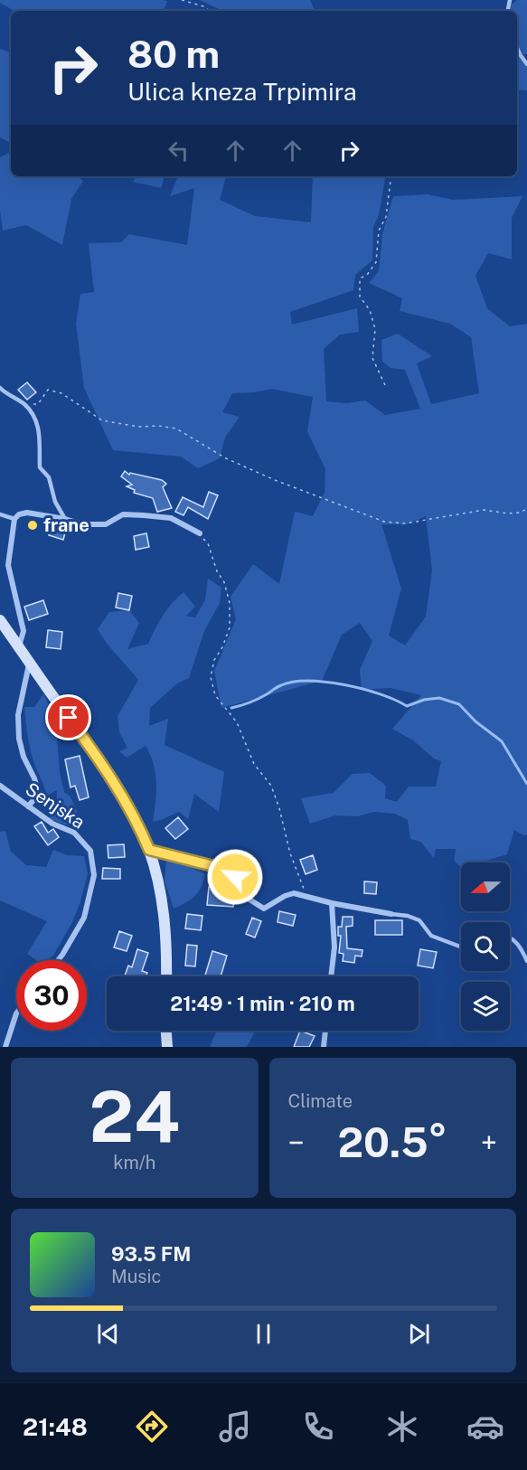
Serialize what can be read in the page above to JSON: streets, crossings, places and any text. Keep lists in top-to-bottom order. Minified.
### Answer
{"streets":{"street":["Senjska"]},"places":["frane"],"north":"left","page":{"turn":["80 m","Ulica kneza Trpimira"],"limit":"30","trip":"21:49 · 1 min · 210 m","tile":[["24","km/h"],"Climate"],"heat":["−","20.5°","+"],"song":["93.5 FM","Music"],"tabs":"21:48"}}
